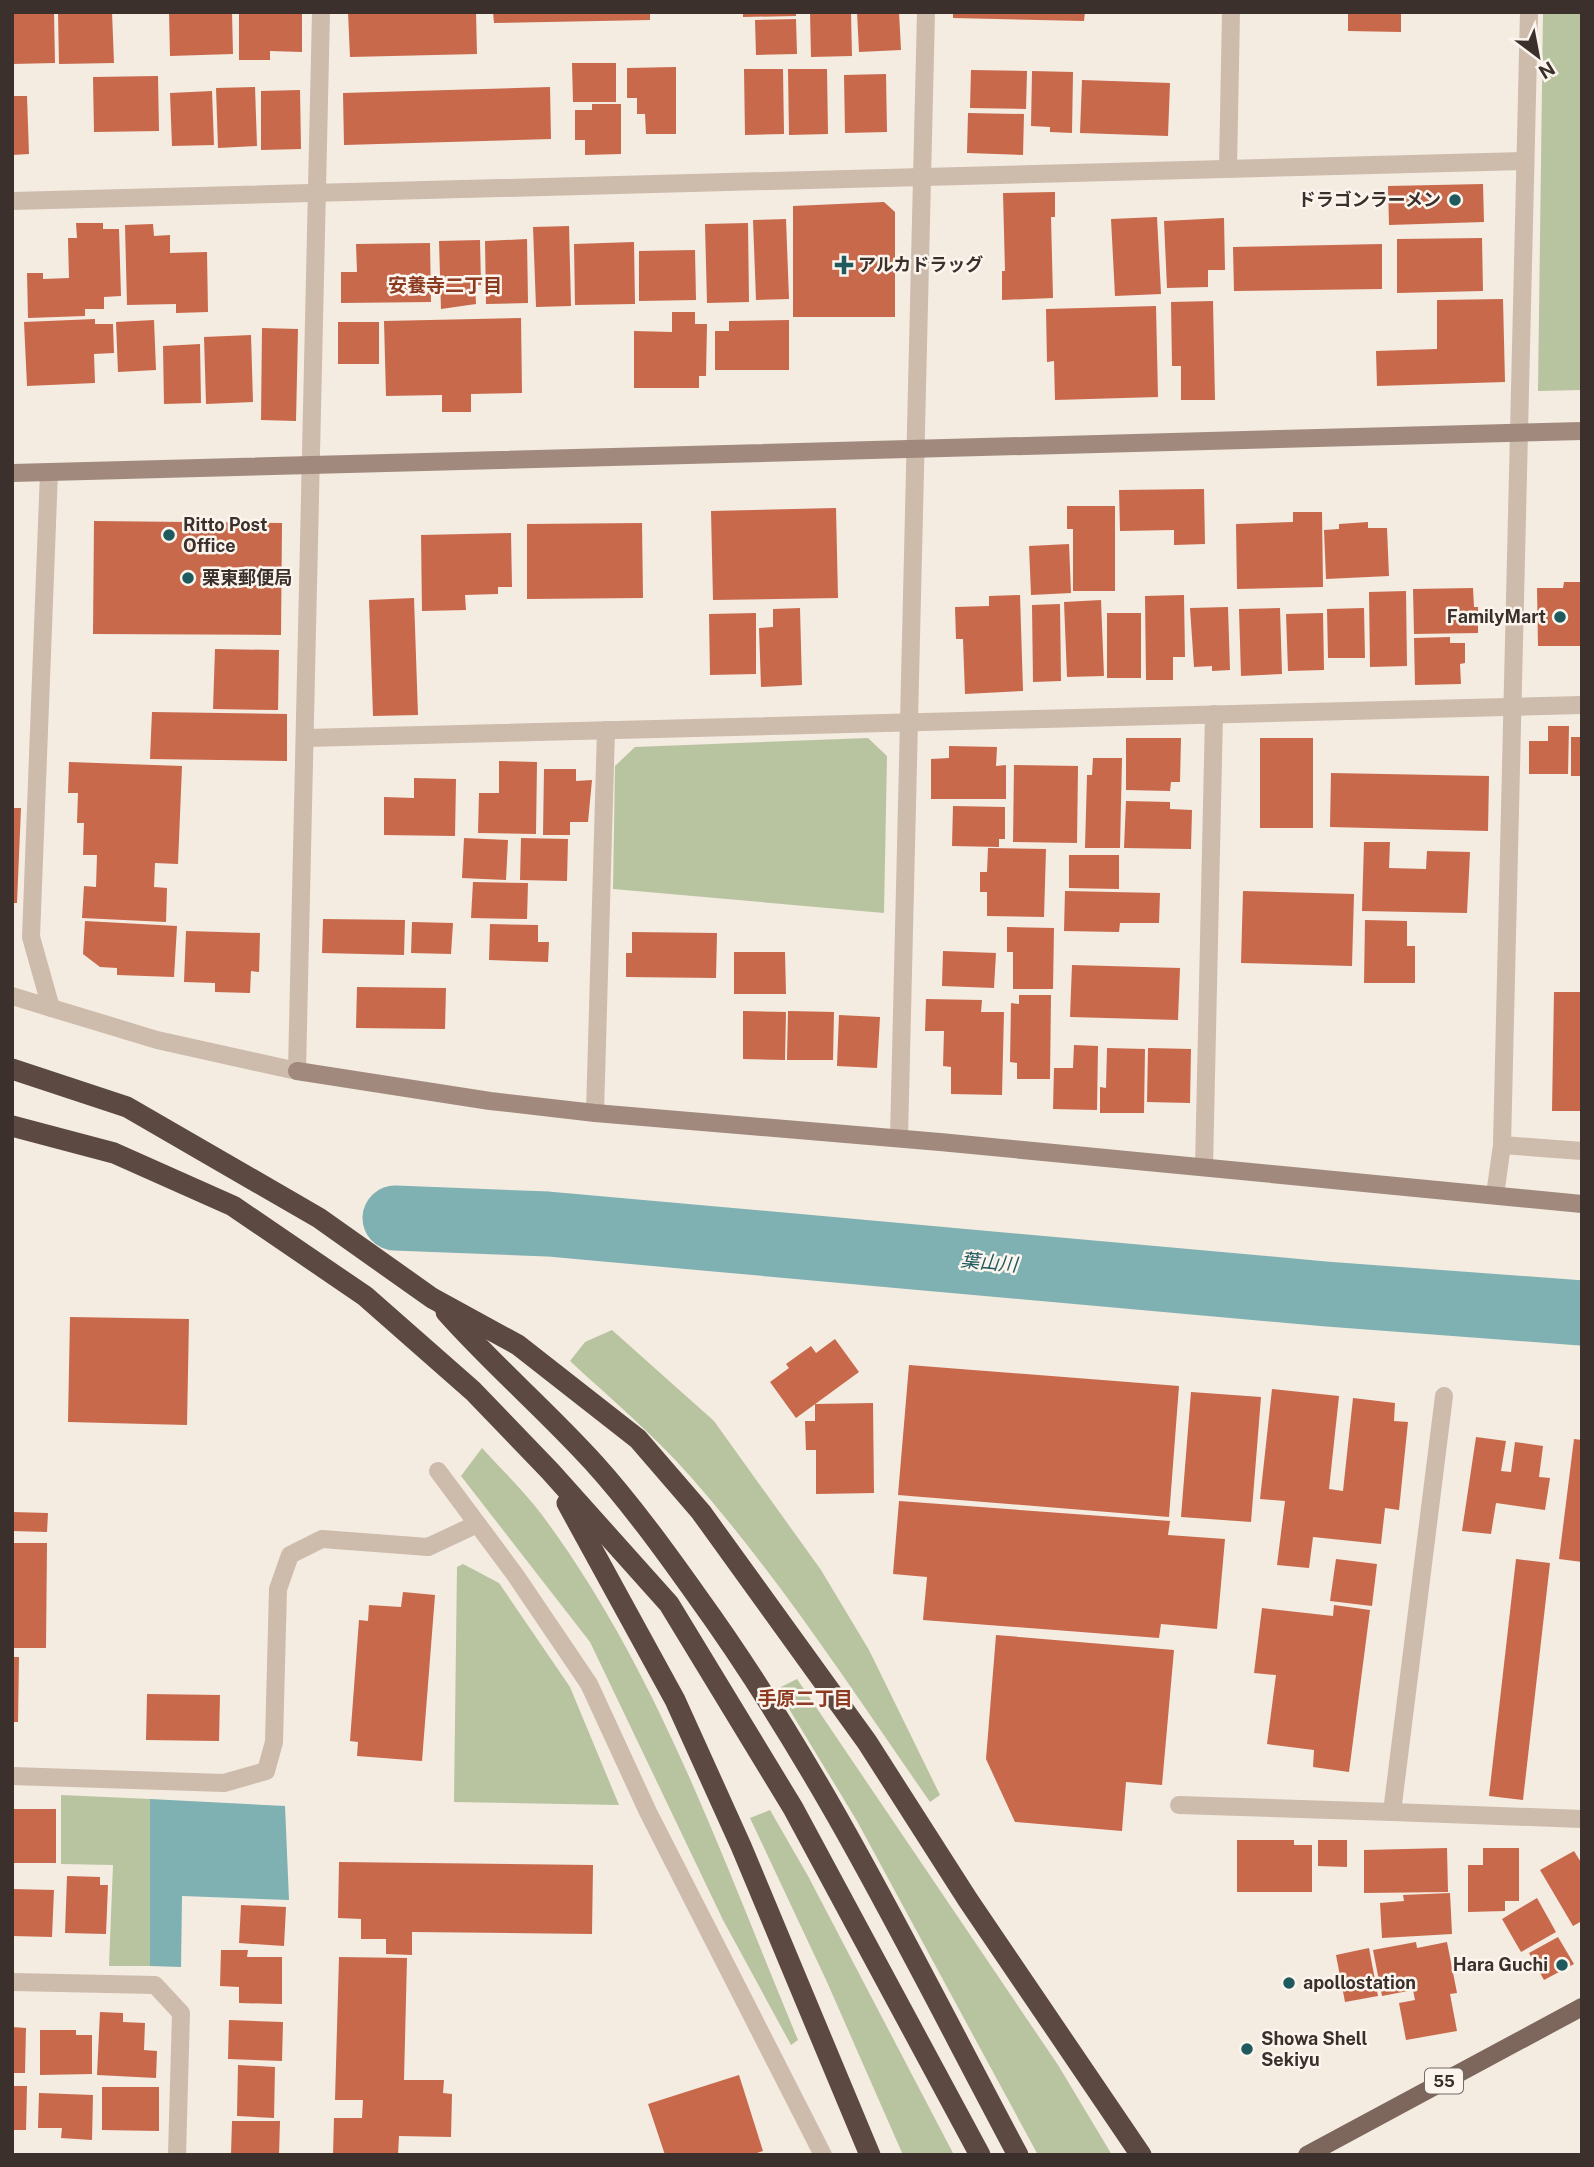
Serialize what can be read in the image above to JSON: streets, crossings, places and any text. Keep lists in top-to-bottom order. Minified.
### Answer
{"streets":{"main road":["55"]},"districts":["安養寺二丁目","手原二丁目"],"water":["葉山川"],"places":{"other":["ドラゴンラーメン","Ritto Post Office","栗東郵便局","FamilyMart","Hara Guchi","apollostation","Showa Shell Sekiyu"],"health":["アルカドラッグ"]},"north":"bottom right"}
